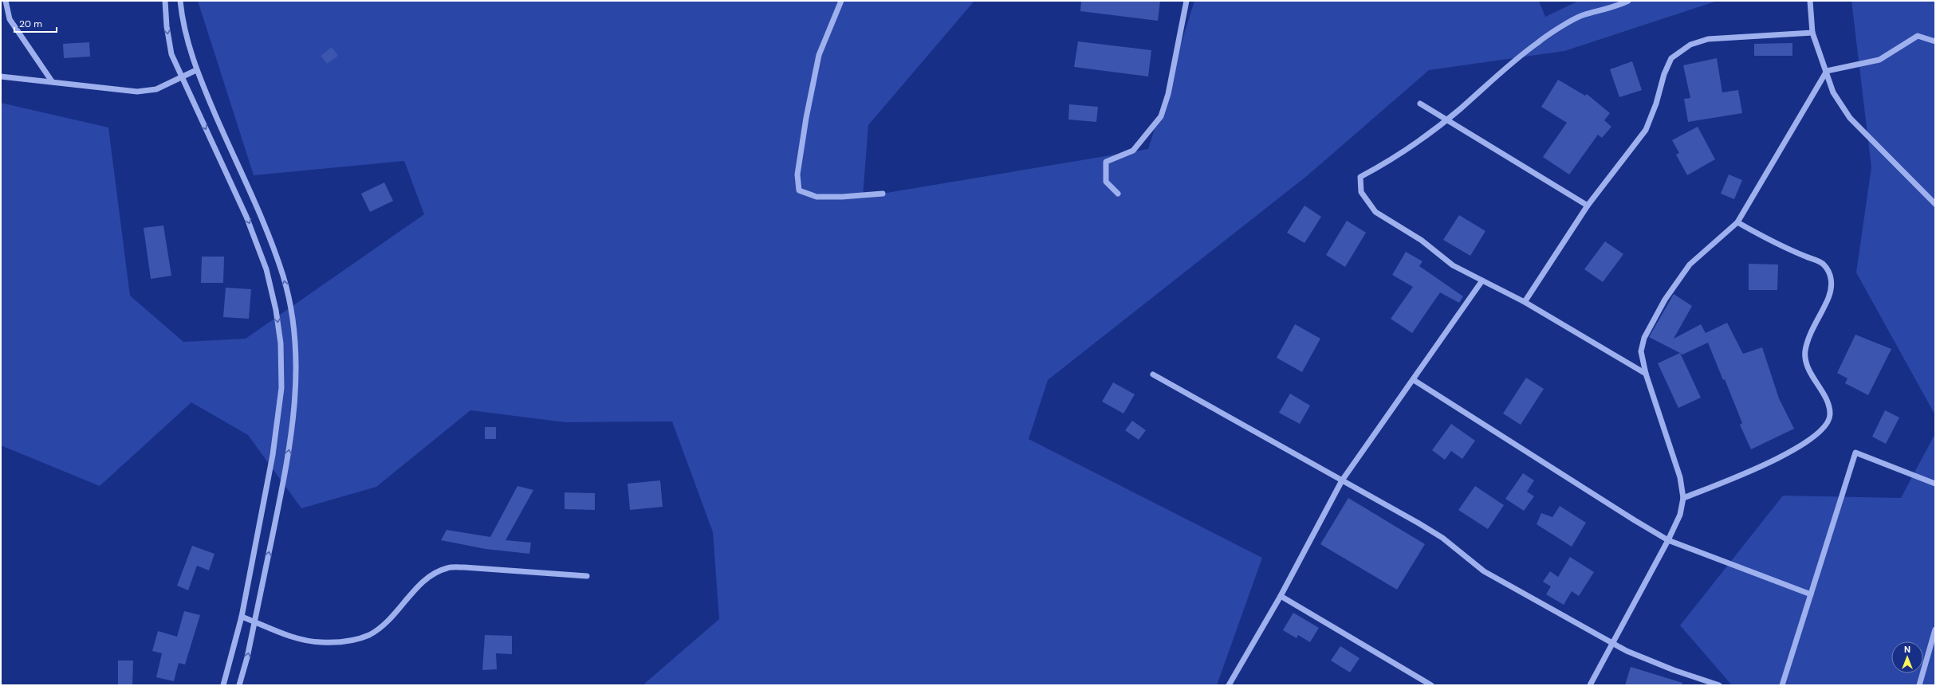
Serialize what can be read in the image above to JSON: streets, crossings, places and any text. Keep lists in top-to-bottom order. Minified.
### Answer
{"scale_bar":"20 m","north":"top"}
